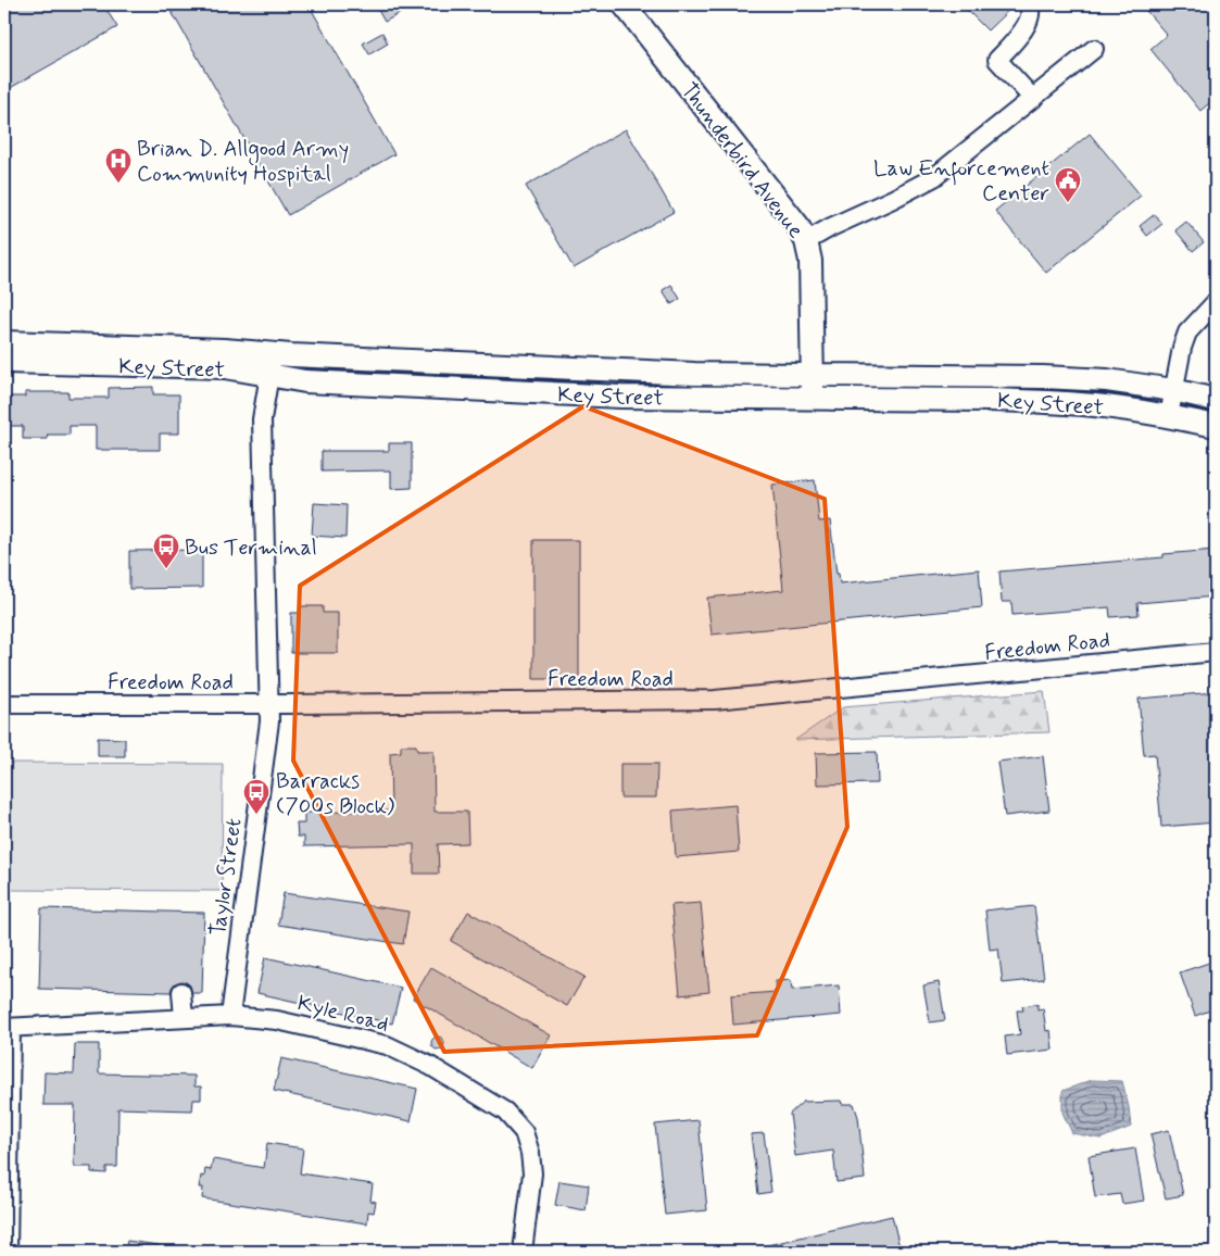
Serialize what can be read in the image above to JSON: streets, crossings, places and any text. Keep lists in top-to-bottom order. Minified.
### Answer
{"streets":{"main road":["Thunderbird Avenue","Key Street"],"street":["Freedom Road","Taylor Street","Kyle Road"]},"crossings":[["Thunderbird Avenue","Key Street"],["Key Street","Taylor Street"],["Freedom Road","Taylor Street"],["Taylor Street","Kyle Road"]],"places":{"hospital":["Brian D. Allgood Army Community Hospital"],"public building":["Law Enforcement Center"],"bus stop":["Bus Terminal","Barracks (700s Block)"]}}
